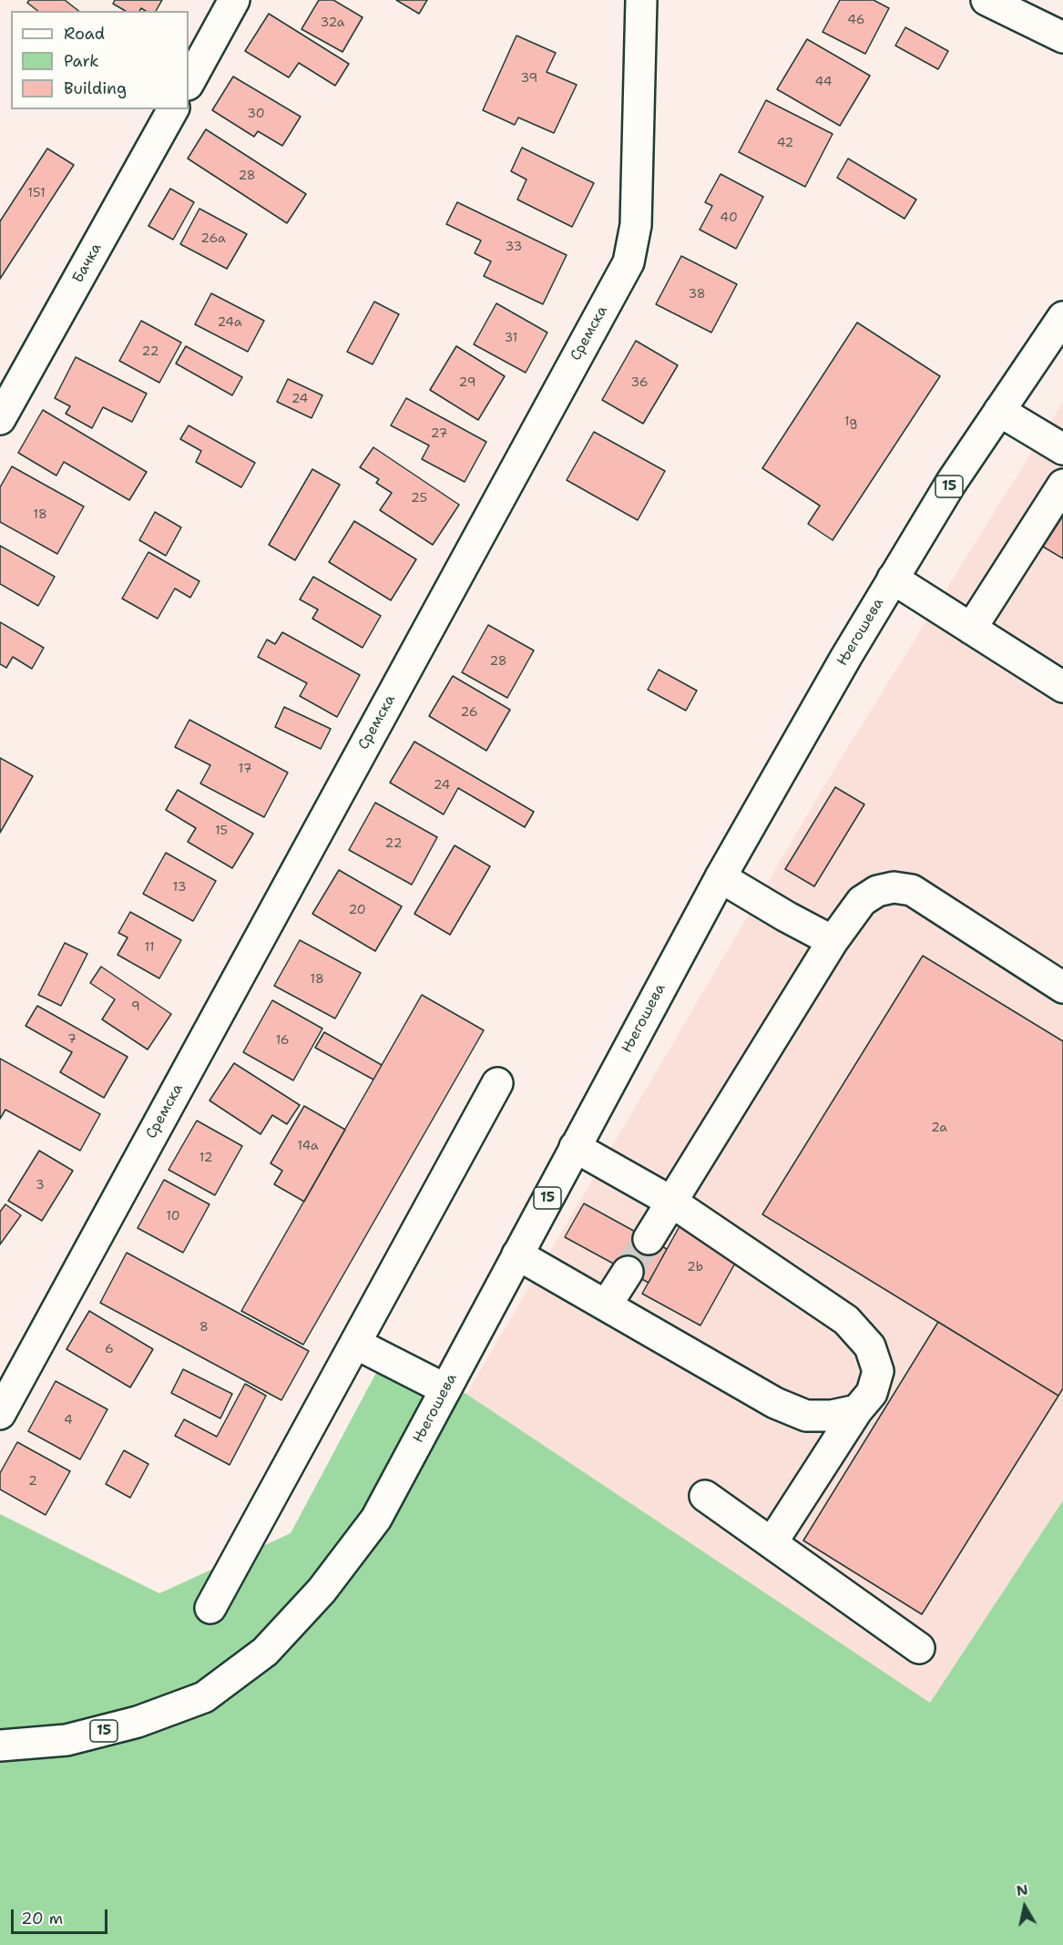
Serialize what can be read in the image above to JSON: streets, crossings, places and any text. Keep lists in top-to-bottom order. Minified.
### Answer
{"streets":{"street":["Бачка","Сремска","15","Његошева"]},"house_numbers":["46","32a","39","44","30","42","28","151","40","26a","33","38","24a","31","22","29","36","24","1g","27","25","18","28","26","17","24","15","22","13","20","11","18","9","7","16","2a","14a","12","3","10","2b","8","6","4","2"],"legend":["Road","Park","Building"],"scale_bar":"20 m","north":"top"}
